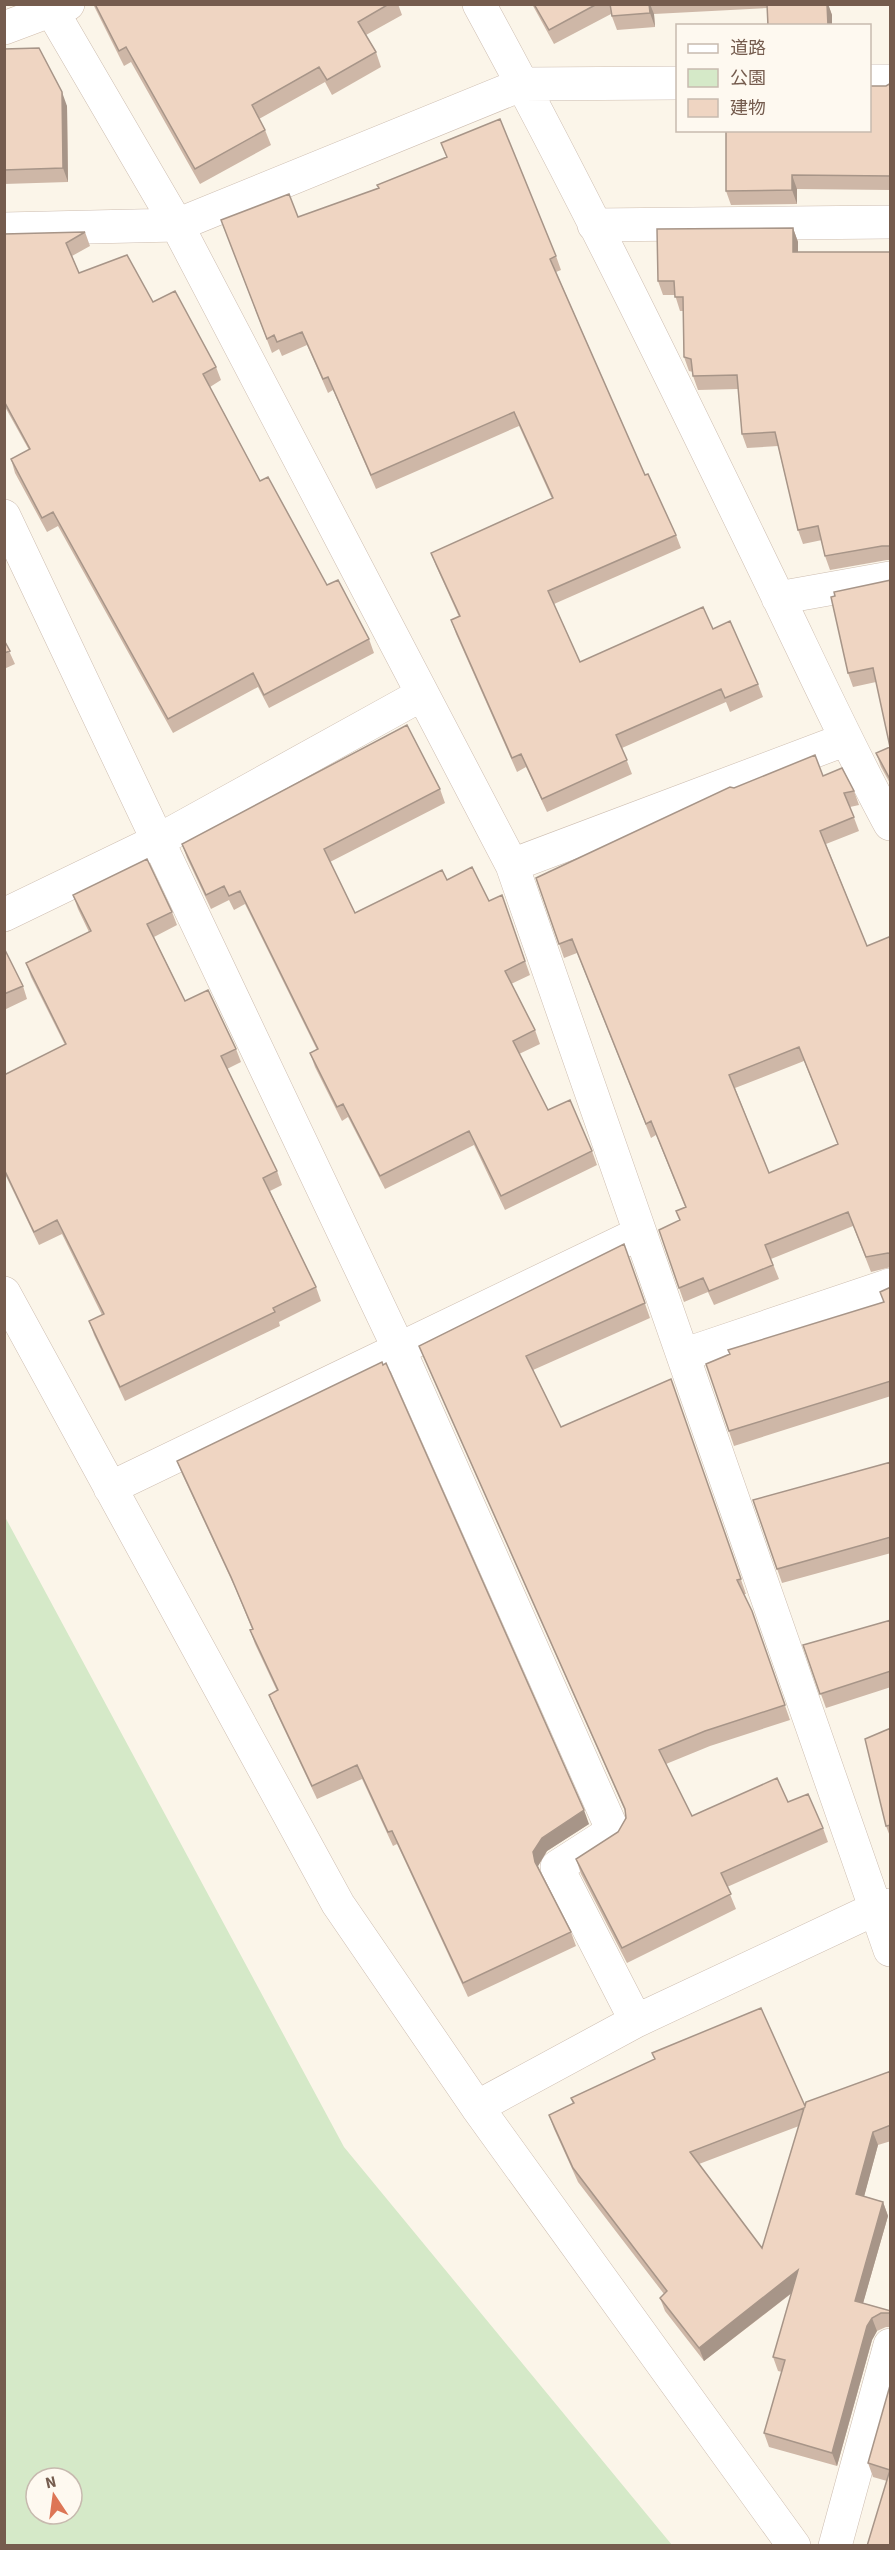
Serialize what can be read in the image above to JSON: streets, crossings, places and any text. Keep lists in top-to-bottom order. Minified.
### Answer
{"legend":["道路","公園","建物"],"north":"top"}
